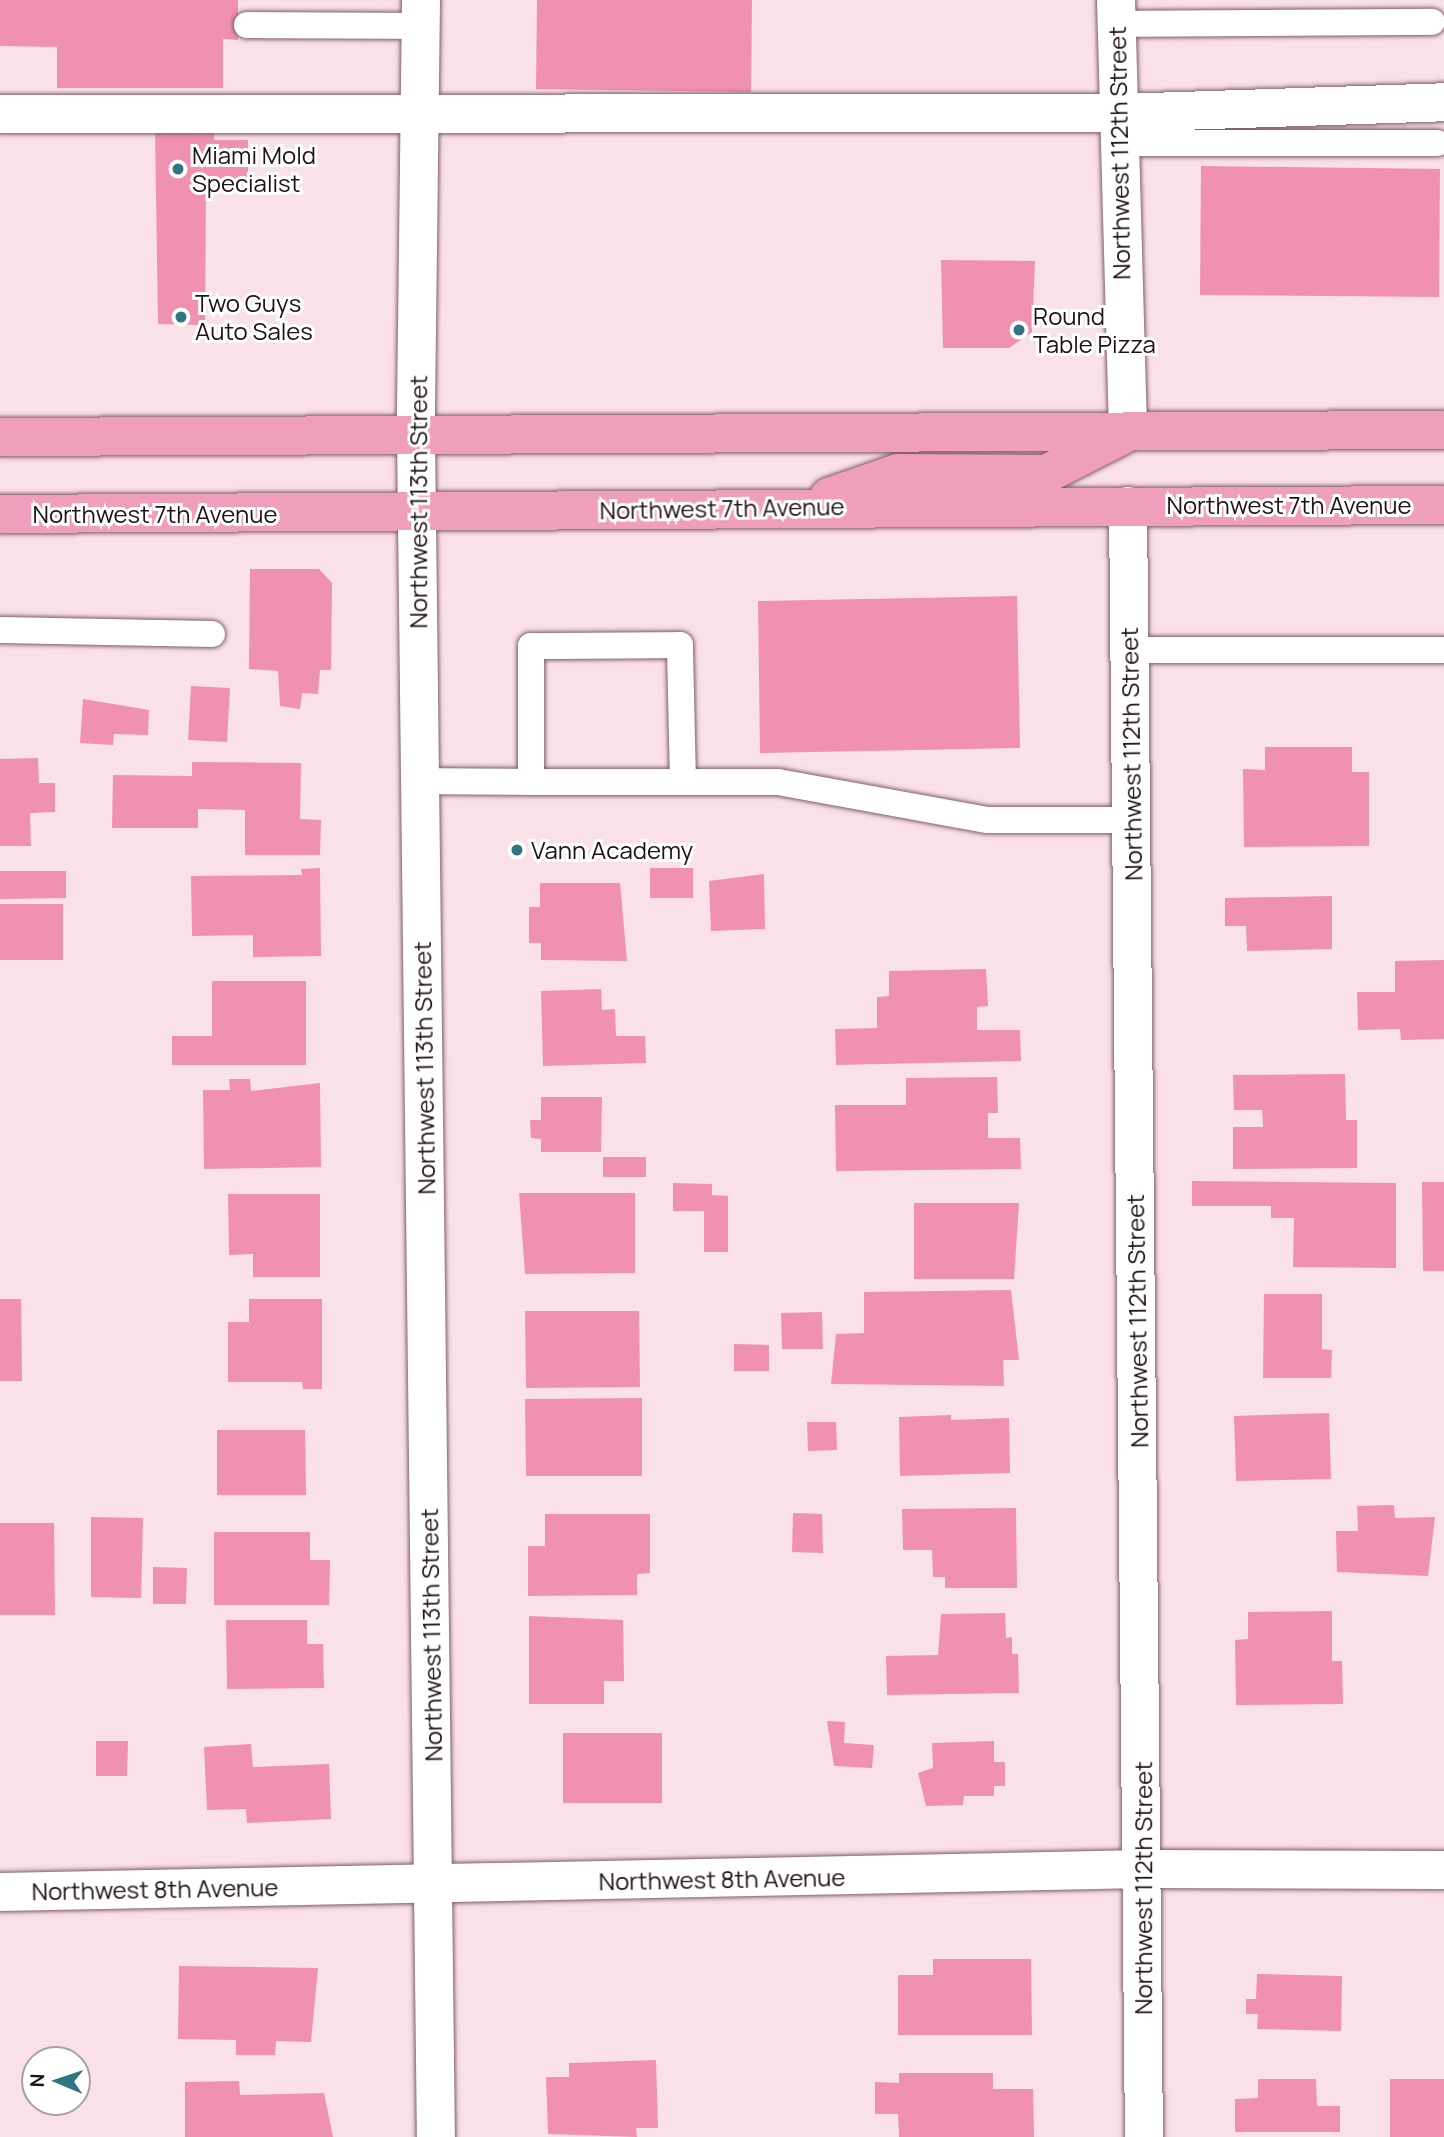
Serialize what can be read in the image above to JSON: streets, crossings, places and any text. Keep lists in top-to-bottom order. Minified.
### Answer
{"streets":{"main road":["Northwest 7th Avenue"],"street":["Northwest 112th Street","Northwest 113th Street","Northwest 8th Avenue"]},"crossings":[["Northwest 112th Street","Northwest 7th Avenue"],["Northwest 112th Street","Northwest 8th Avenue"],["Northwest 113th Street","Northwest 7th Avenue"],["Northwest 113th Street","Northwest 8th Avenue"]],"places":["Miami Mold Specialist","Two Guys Auto Sales","Round Table Pizza","Vann Academy"],"north":"left"}
